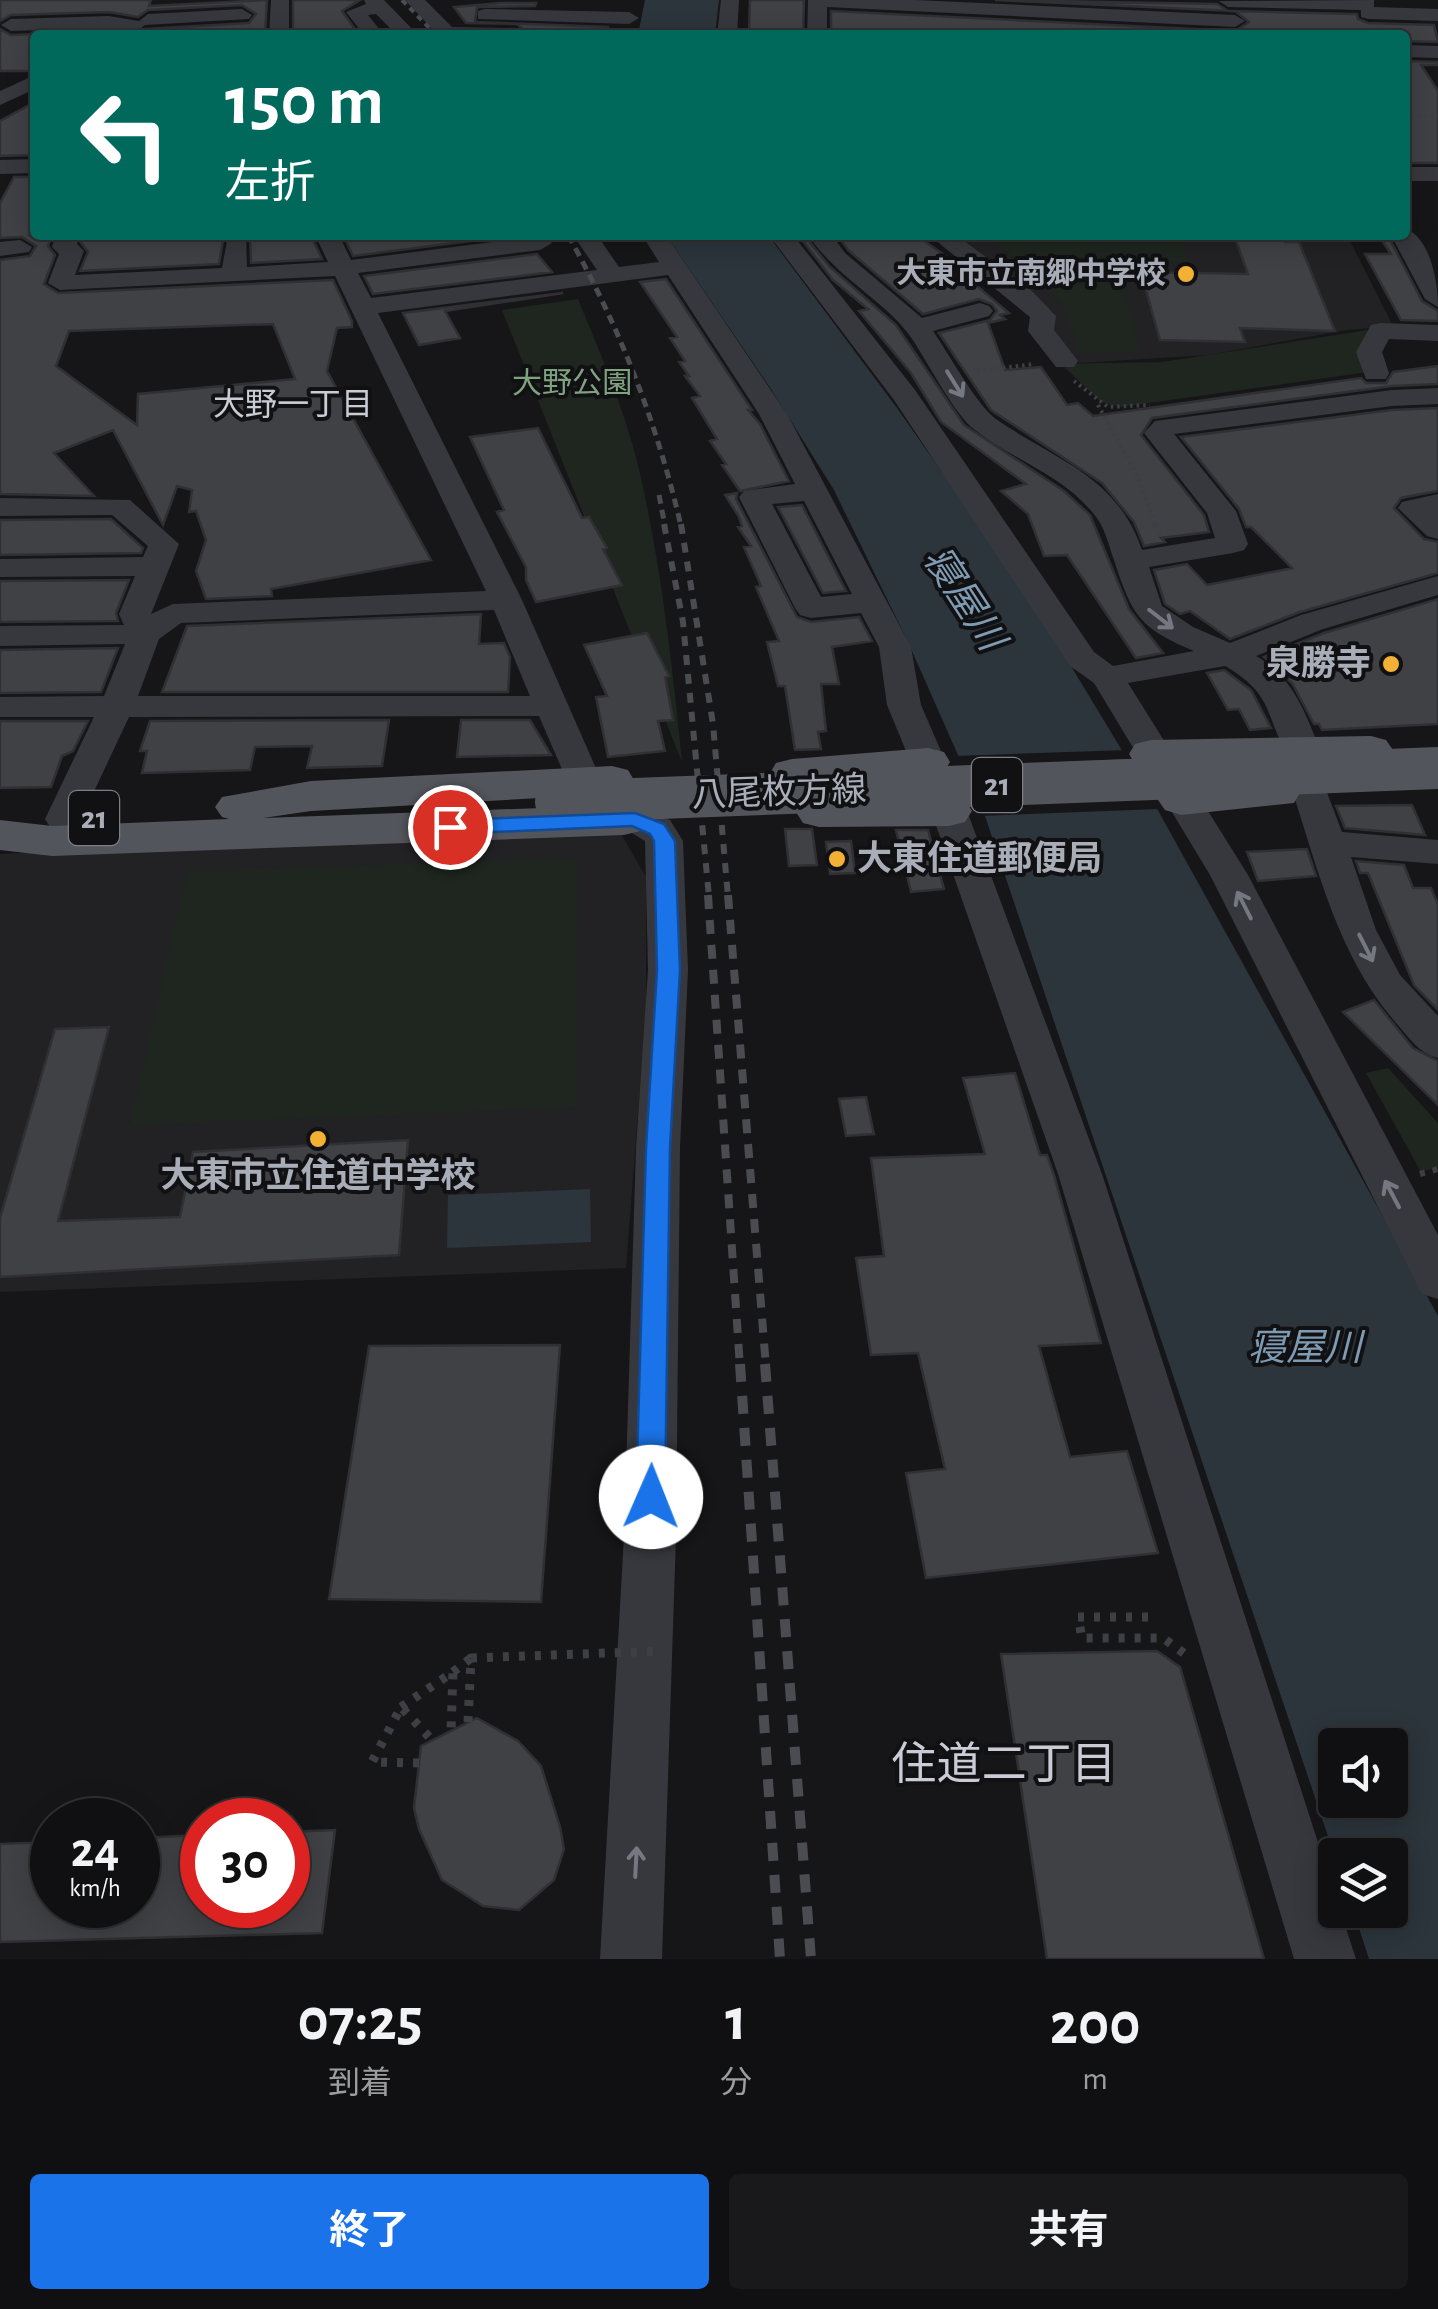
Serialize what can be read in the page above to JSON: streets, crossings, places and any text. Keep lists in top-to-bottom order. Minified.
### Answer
{"streets":{"main road":["21","八尾枚方線"]},"districts":["大野一丁目","住道二丁目"],"water":["寝屋川"],"parks":["大野公園"],"places":["大東市立南郷中学校","泉勝寺","大東住道郵便局","大東市立住道中学校"],"page":{"turn":["150 m","左折"],"speed":"24 km/h","limit":"30","eta":["07:25","到着","1","分","200","m"],"buttons":["終了","共有"]}}
